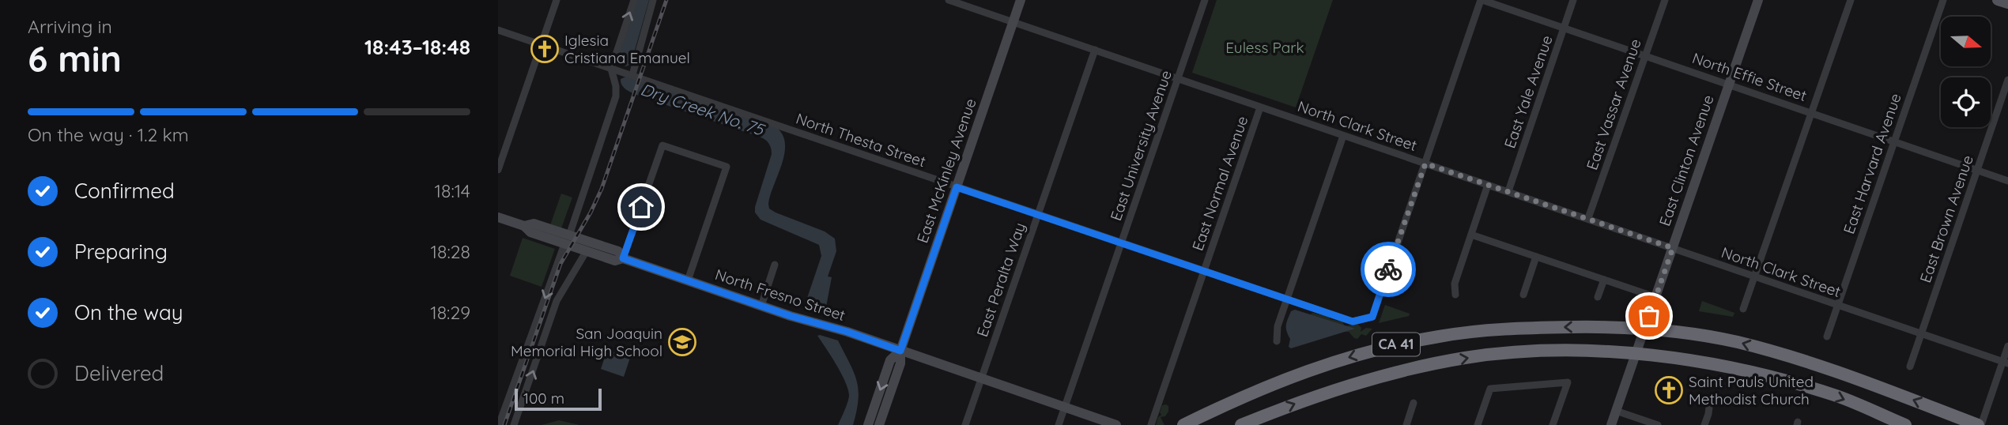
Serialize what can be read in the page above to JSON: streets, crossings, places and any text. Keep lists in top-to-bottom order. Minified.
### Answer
{"streets":{"highway":["CA 41"],"main road":["East Clinton Avenue","East McKinley Avenue","North Fresno Street"],"street":["North Effie Street","East Yale Avenue","East Vassar Avenue","North Clark Street","North Thesta Street","East University Avenue","East Harvard Avenue","East Normal Avenue","East Brown Avenue","East Peralta Way"]},"crossings":[["North Effie Street","East Yale Avenue"],["North Effie Street","East Vassar Avenue"],["North Effie Street","East Clinton Avenue"],["North Effie Street","East Harvard Avenue"],["North Effie Street","East Brown Avenue"],["East Yale Avenue","North Clark Street"],["East Vassar Avenue","North Clark Street"],["North Clark Street","North Thesta Street"],["North Clark Street","East University Avenue"],["North Clark Street","East Clinton Avenue"],["North Clark Street","East Harvard Avenue"],["North Clark Street","East McKinley Avenue"],["North Clark Street","East Normal Avenue"],["North Clark Street","East Brown Avenue"],["North Clark Street","East Peralta Way"],["North Thesta Street","East University Avenue"],["North Thesta Street","East McKinley Avenue"],["North Thesta Street","East Normal Avenue"],["North Thesta Street","East Peralta Way"],["East University Avenue","North Fresno Street"],["East McKinley Avenue","North Fresno Street"],["East Peralta Way","North Fresno Street"]],"water":["Dry Creek No. 75"],"parks":["Euless Park"],"places":{"church":["Iglesia Cristiana Emanuel","Saint Pauls United Methodist Church"],"school or university":["San Joaquin Memorial High School"]},"scale_bar":"100 m","north":"right","page":{"heading":["6 min","Arriving in","18:43–18:48"],"bar":"On the way · 1.2 km","list":[["Confirmed","18:14"],["Preparing","18:28"],["On the way","18:29"],"Delivered"],"scale":"100 m"}}
